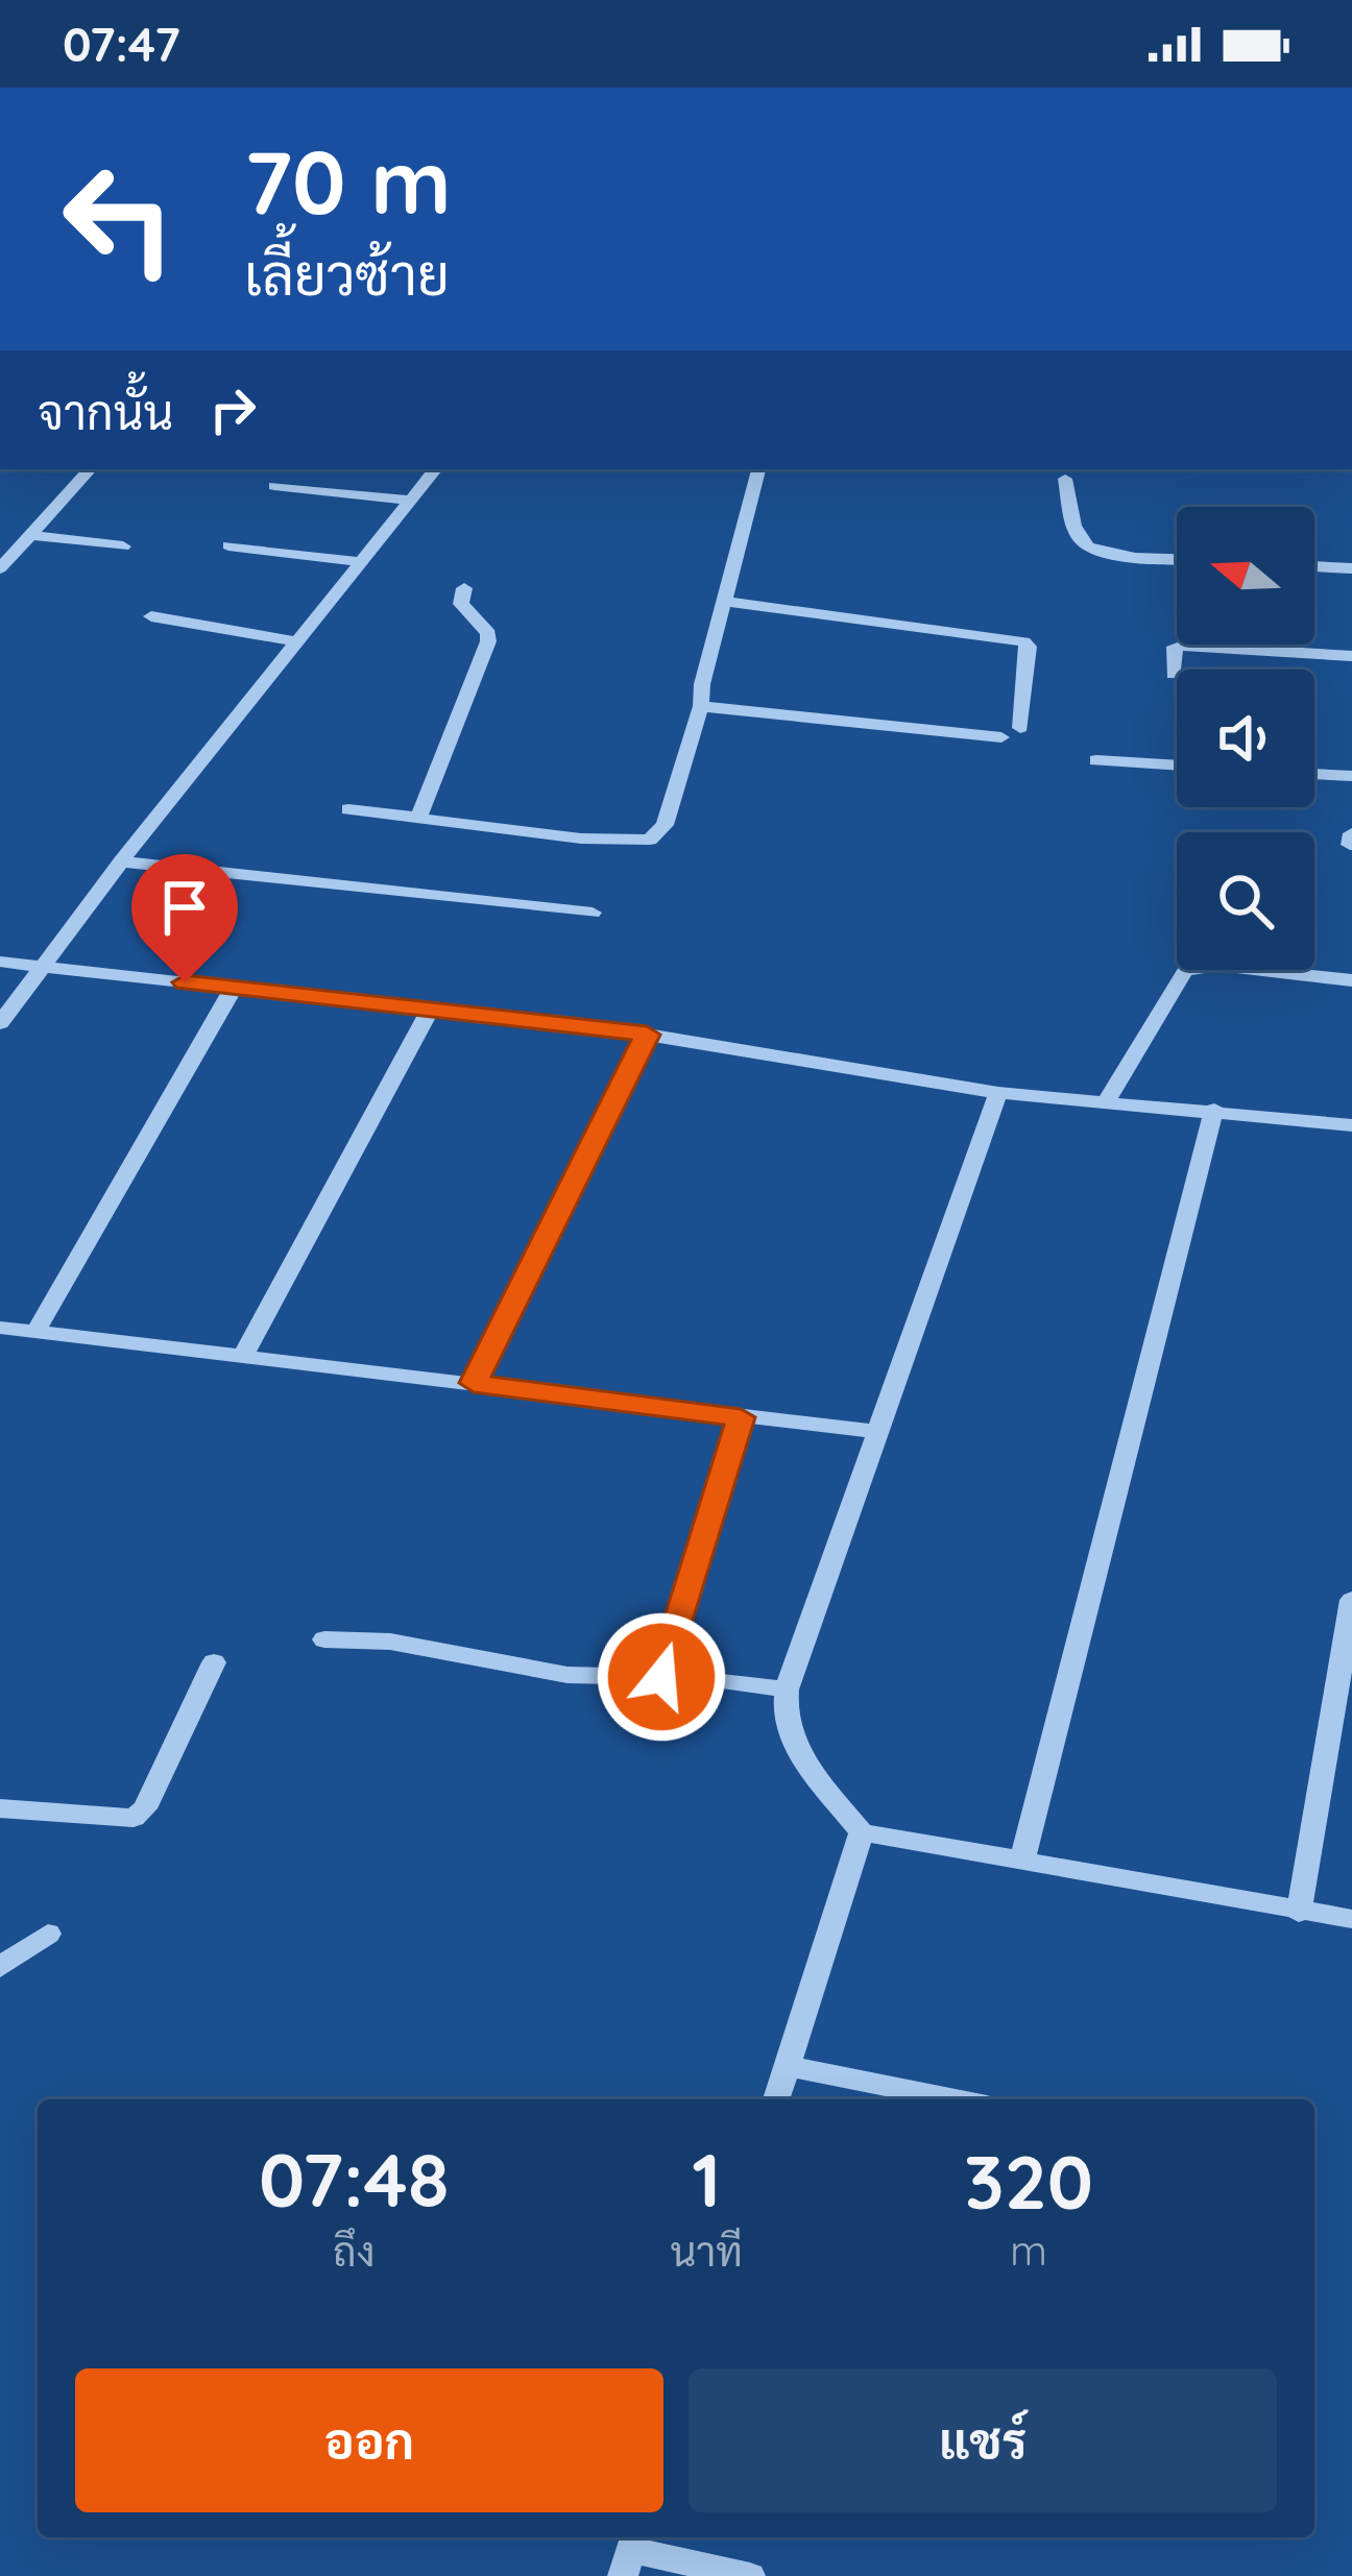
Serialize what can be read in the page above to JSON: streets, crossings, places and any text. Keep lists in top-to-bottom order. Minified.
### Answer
{"north":"left","page":{"status":"07:47","turn":["70 m","เลี้ยวซ้าย"],"then":"จากนั้น","eta":["07:48","ถึง","1","นาที","320","m"],"buttons":["ออก","แชร์"]}}
